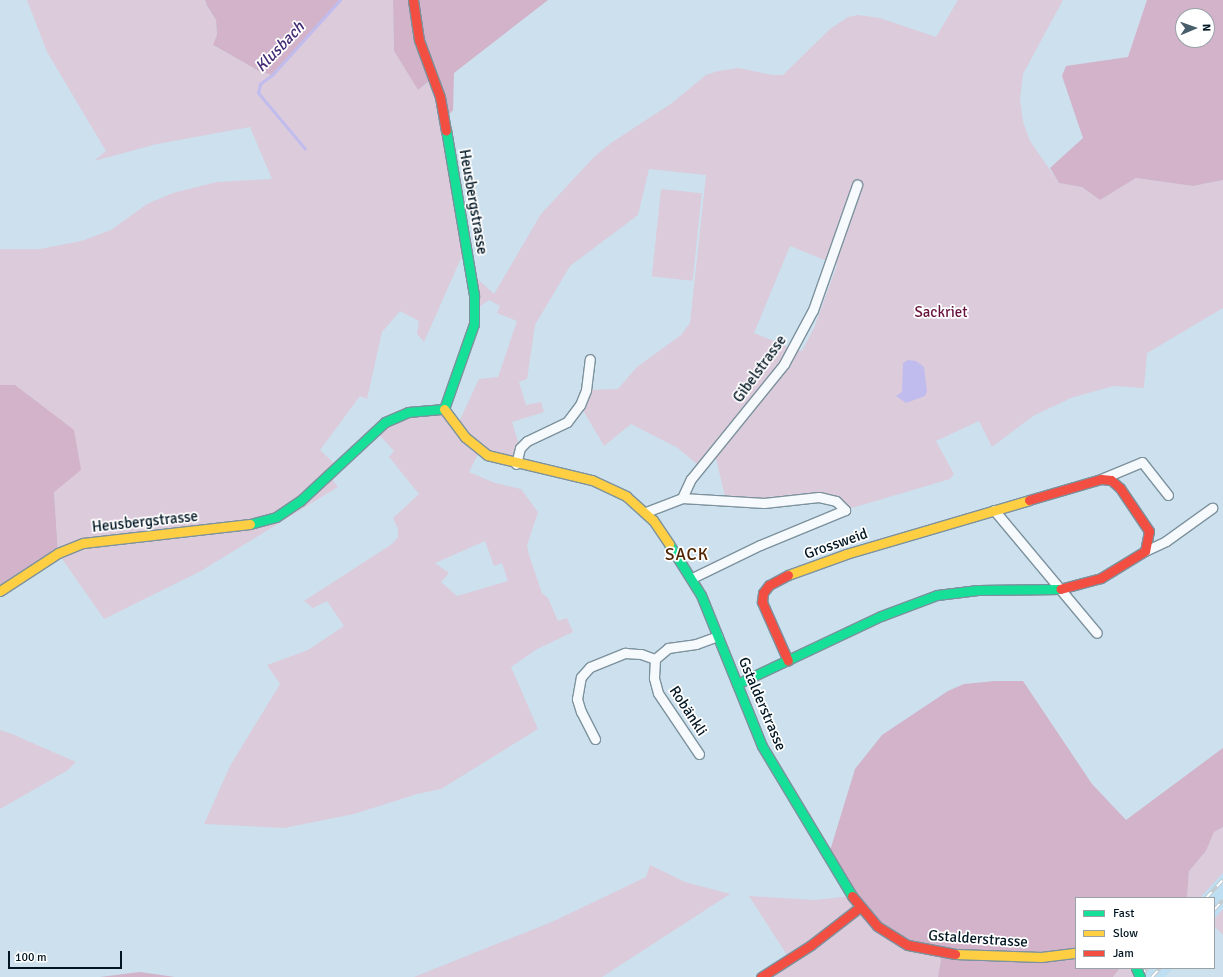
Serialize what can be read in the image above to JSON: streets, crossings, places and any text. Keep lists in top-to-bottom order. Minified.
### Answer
{"streets":{"street":["Heusbergstrasse","Gibelstrasse","Grossweid","Gstalderstrasse","Robänkli"]},"crossings":[["Heusbergstrasse","Gstalderstrasse"]],"districts":["SACK"],"water":["Klusbach"],"parks":["Sackriet"],"legend":["Fast","Slow","Jam"],"scale_bar":"100 m","north":"right"}
